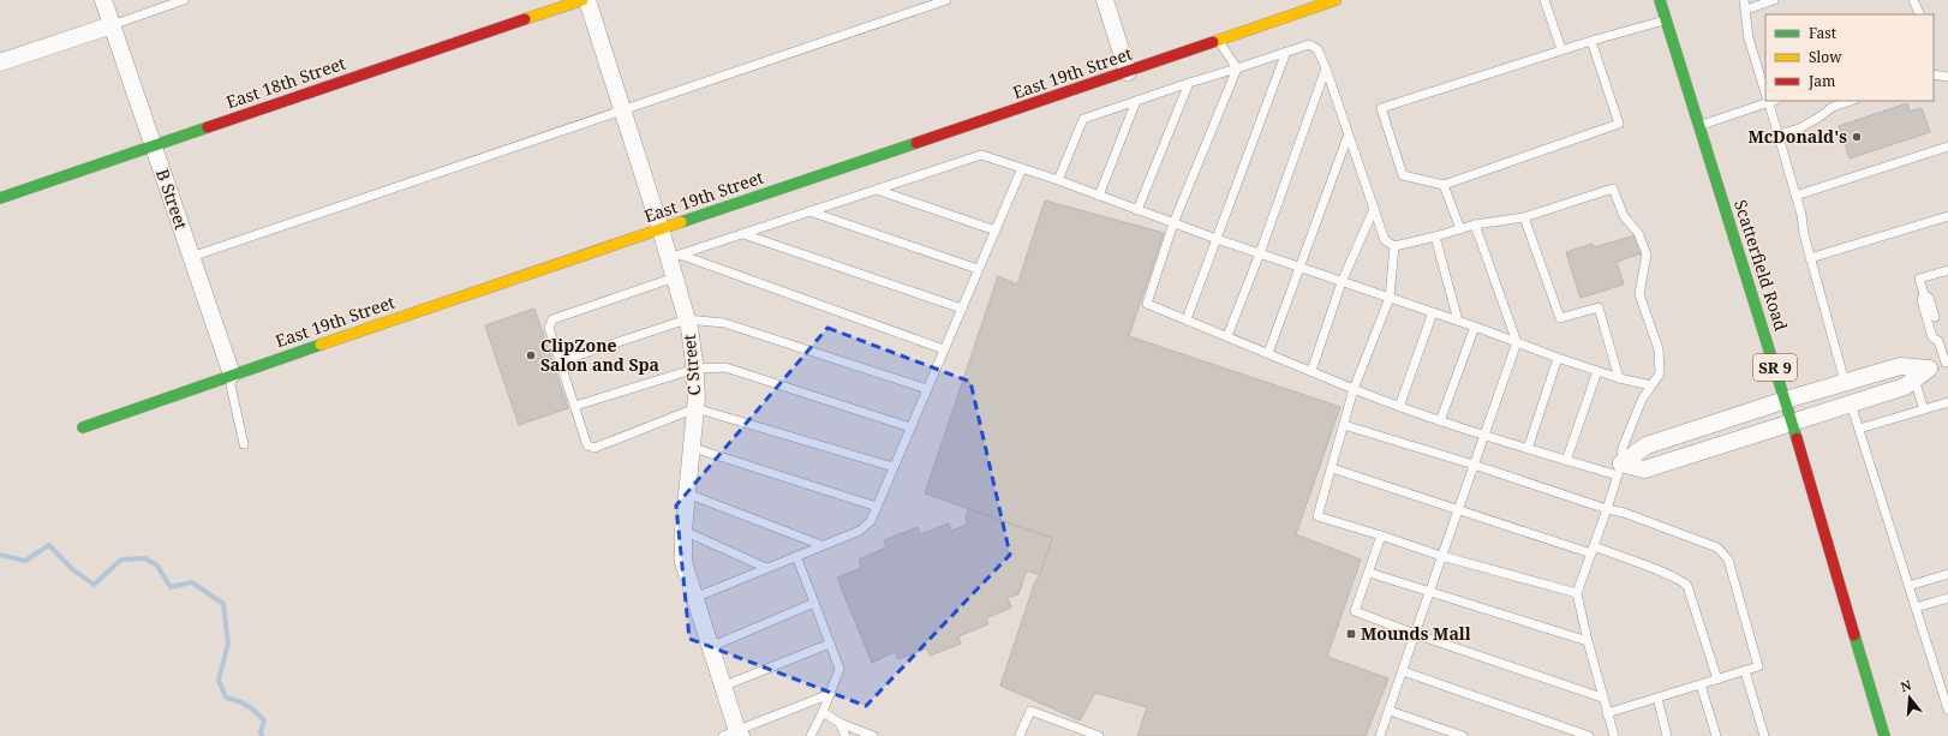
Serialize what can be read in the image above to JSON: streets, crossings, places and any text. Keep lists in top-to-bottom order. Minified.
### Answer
{"streets":{"street":["East 19th Street","East 18th Street","B Street","Scatterfield Road","C Street","SR 9"]},"crossings":[["East 19th Street","B Street"],["East 19th Street","C Street"],["East 18th Street","B Street"]],"places":{"other":["McDonald's","ClipZone Salon and Spa"],"transit":["Mounds Mall"]},"legend":["Fast","Slow","Jam"],"north":"top"}
